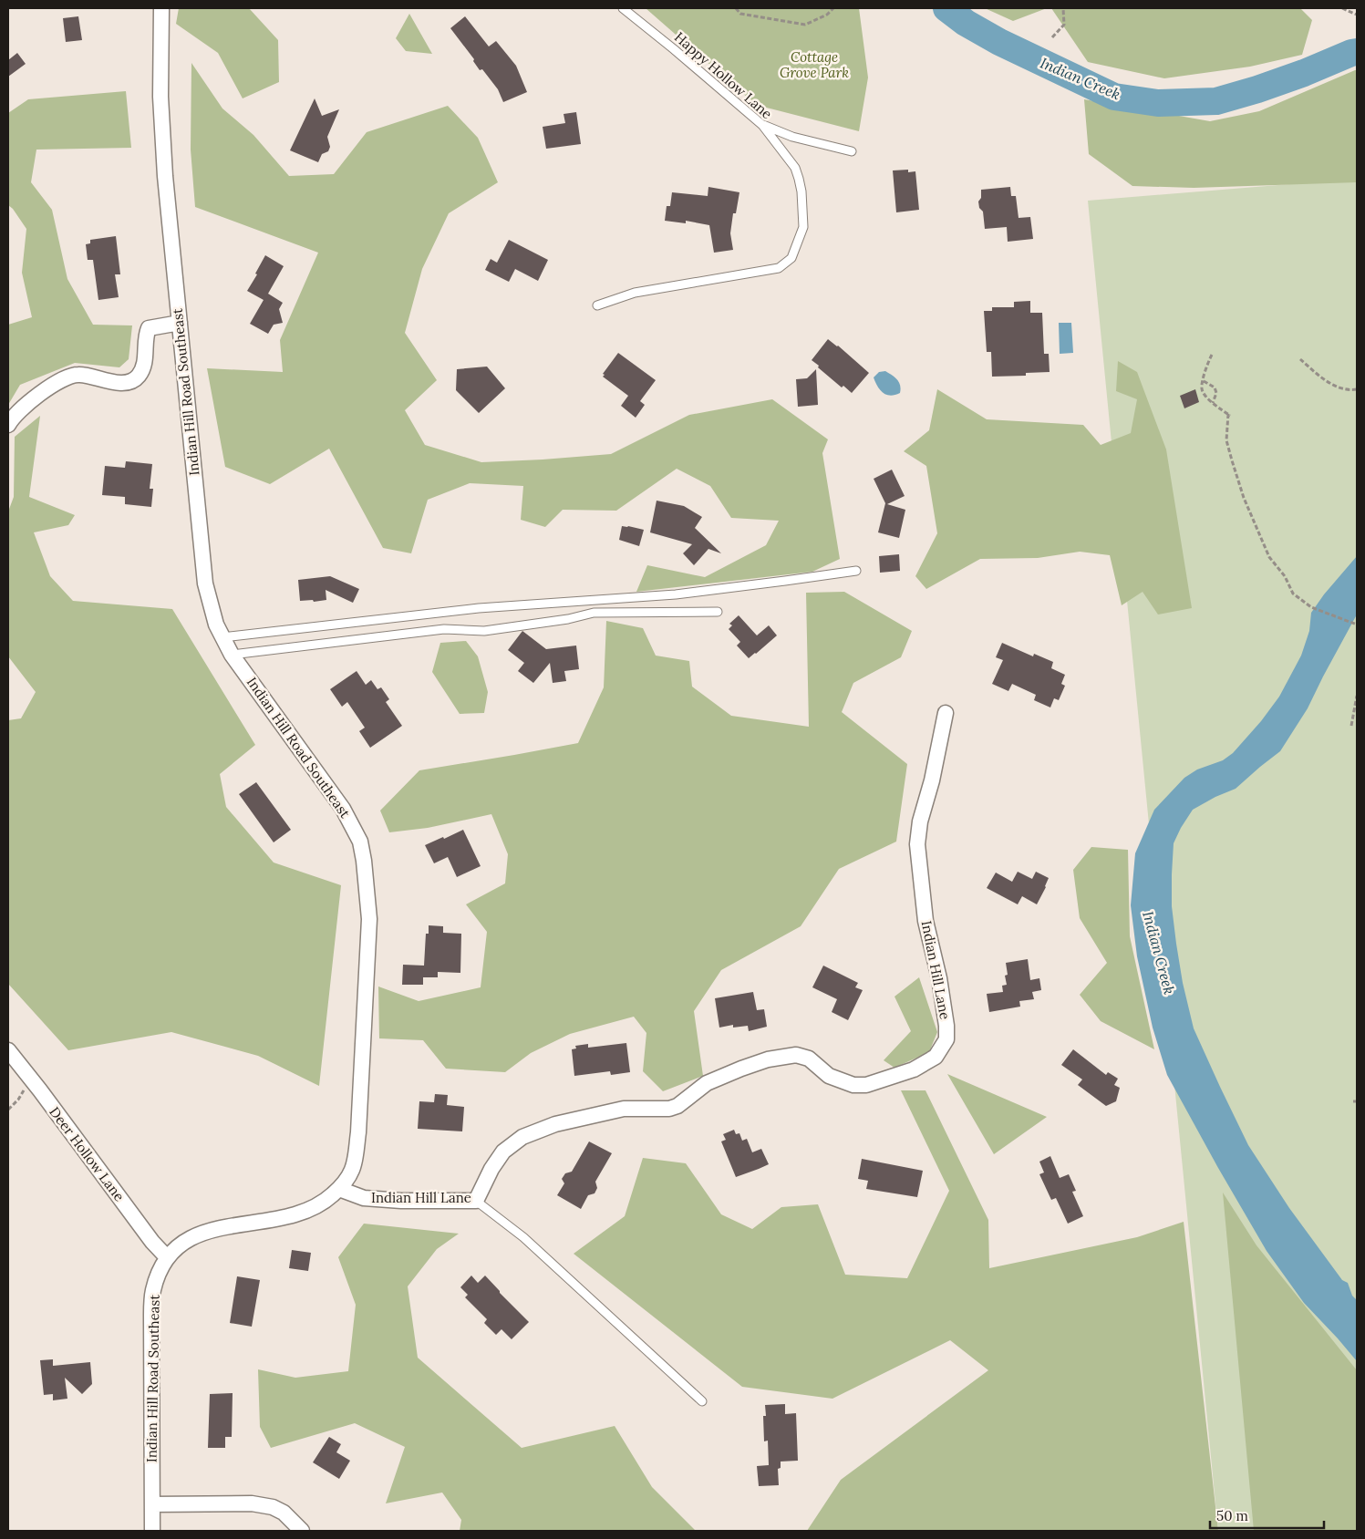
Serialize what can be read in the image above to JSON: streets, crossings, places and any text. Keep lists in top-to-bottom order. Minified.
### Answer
{"streets":{"street":["Indian Hill Road Southeast","Indian Hill Lane","Deer Hollow Lane"],"lane":["Happy Hollow Lane"]},"crossings":[["Indian Hill Road Southeast","Indian Hill Lane"],["Indian Hill Road Southeast","Deer Hollow Lane"]],"water":["Indian Creek"],"parks":["Cottage Grove Park"],"scale_bar":"50 m"}
